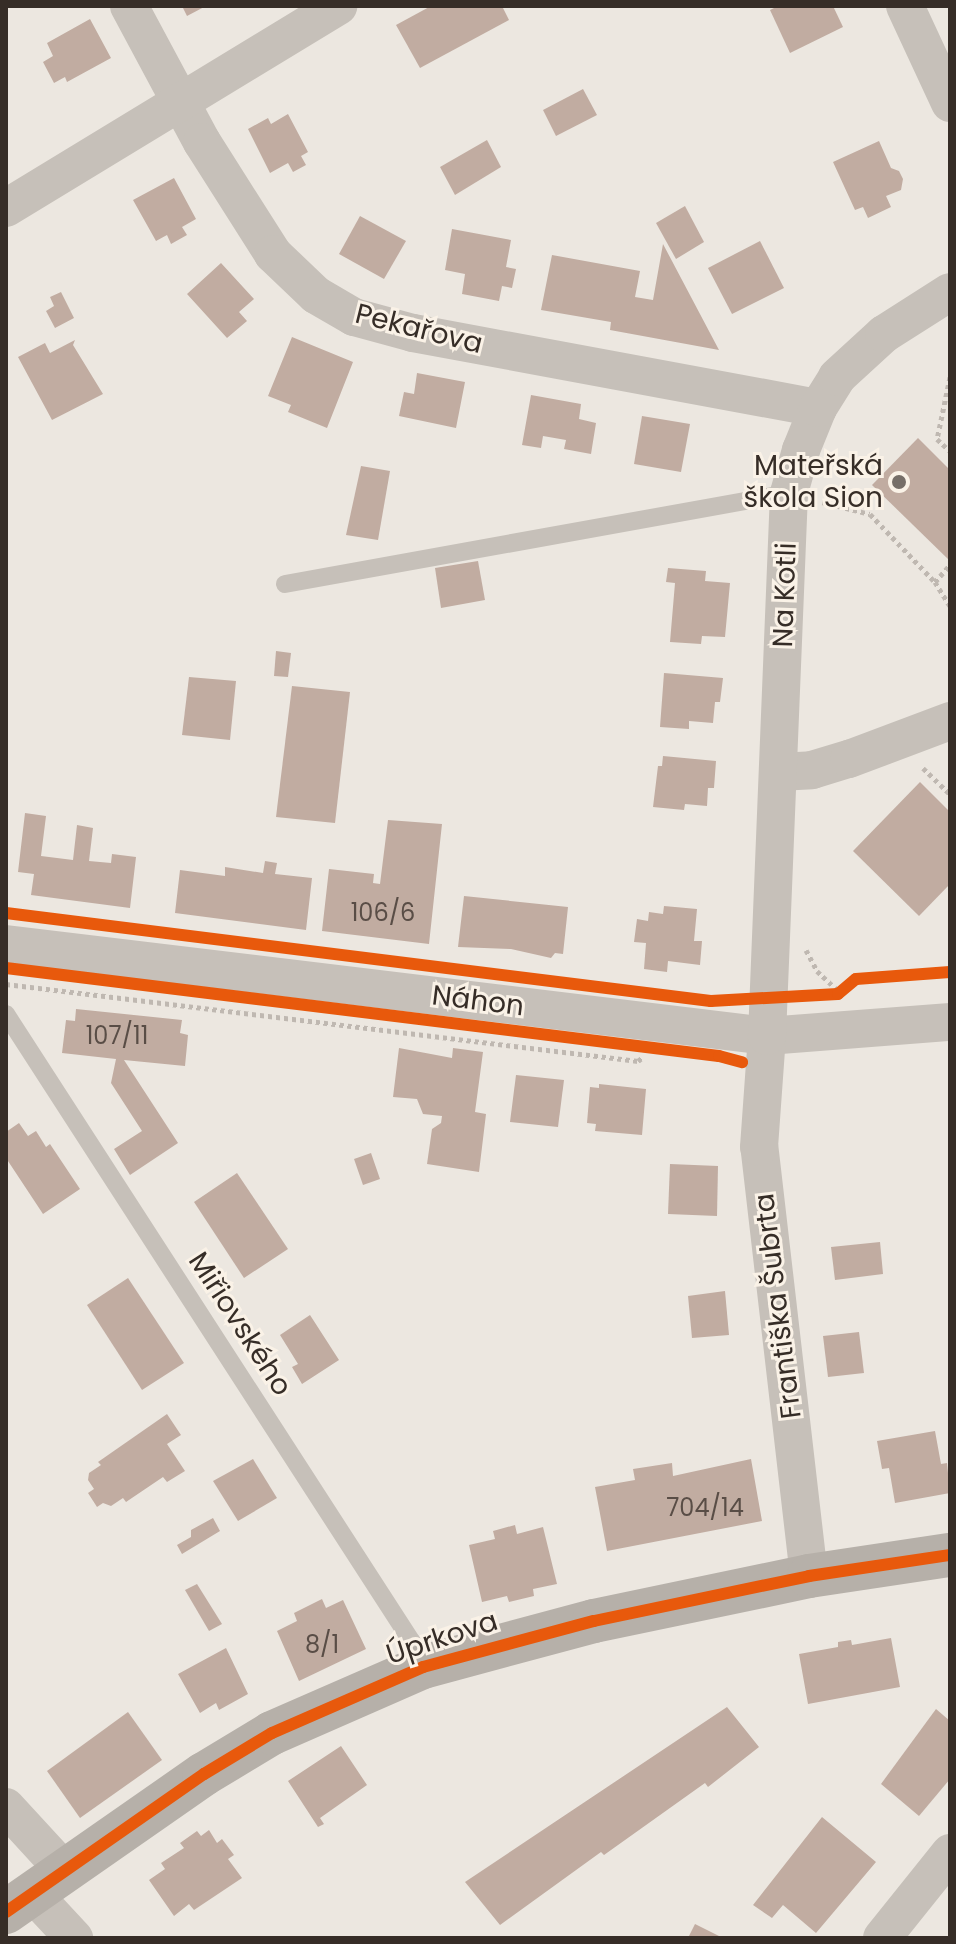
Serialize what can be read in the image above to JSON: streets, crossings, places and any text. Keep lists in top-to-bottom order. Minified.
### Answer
{"streets":{"street":["Pekařova","Na Kotli","Náhon","Františka Šubrta","Úprkova"],"lane":["Miřiovského"]},"crossings":[["Pekařova","Na Kotli"],["Na Kotli","Náhon"],["Na Kotli","Františka Šubrta"],["Náhon","Františka Šubrta"],["Františka Šubrta","Úprkova"],["Miřiovského","Úprkova"]],"places":["Mateřská škola Sion"],"house_numbers":["106/6","107/11","704/14","8/1"]}
